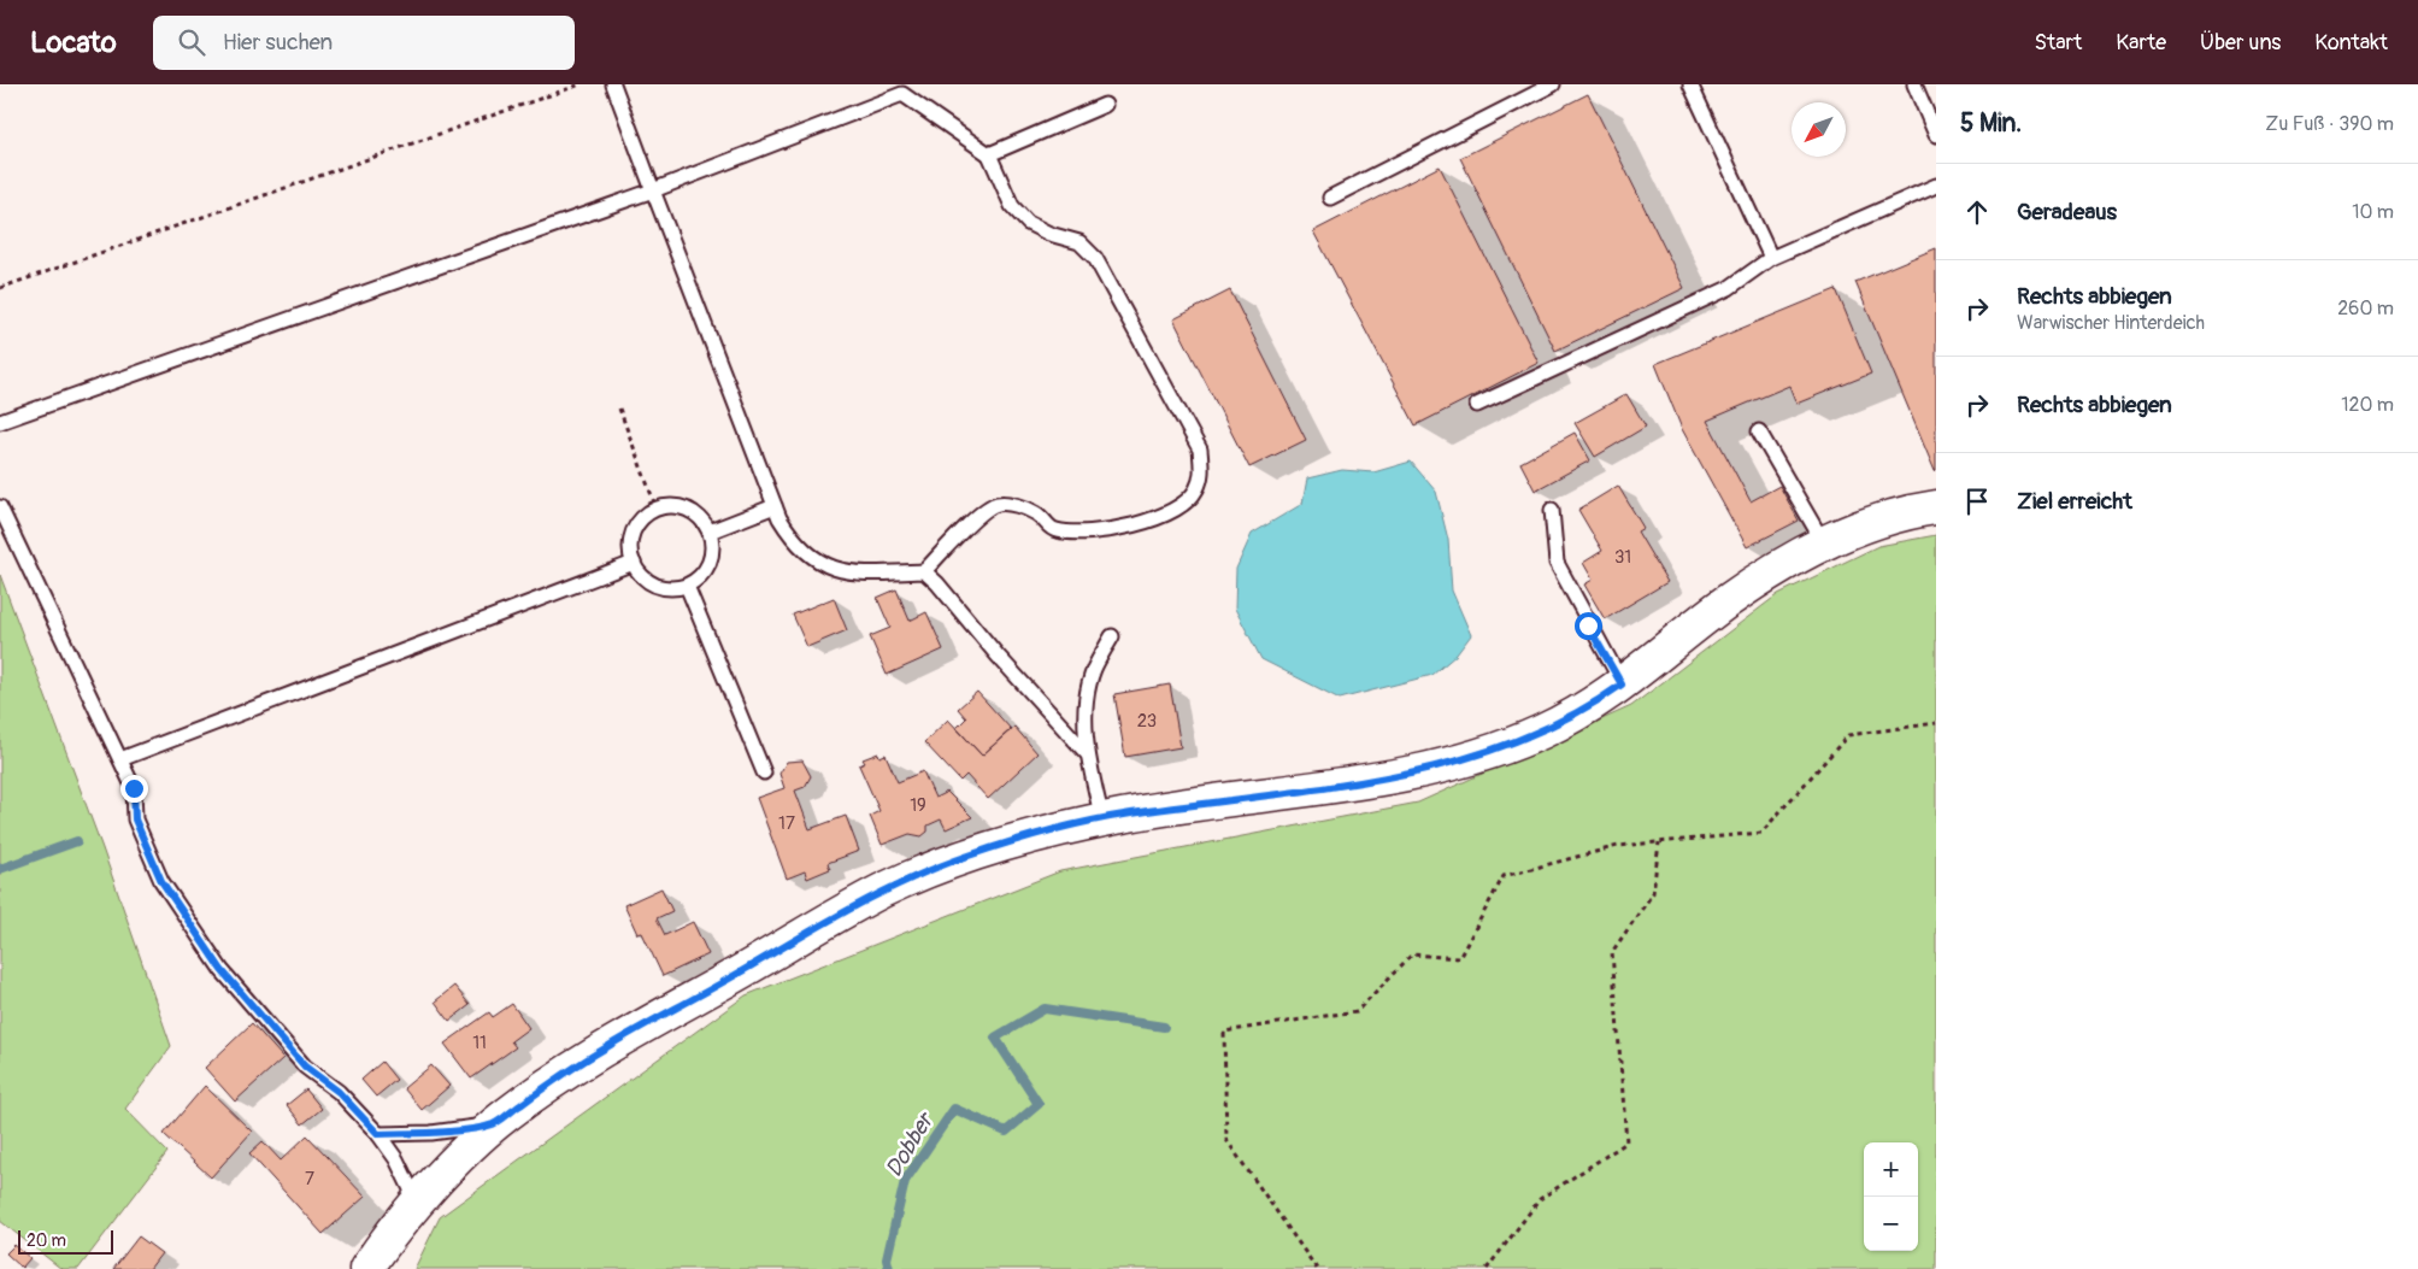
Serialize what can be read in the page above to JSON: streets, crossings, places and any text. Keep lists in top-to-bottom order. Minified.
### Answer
{"water":["Dobber"],"house_numbers":["31","23","19","17","11","7"],"scale_bar":"20 m","north":"bottom left","page":{"header":"Locato","search":"Hier suchen","nav":["Start","Karte","Über uns","Kontakt"],"heading":["5 Min.","Zu Fuß · 390 m"],"list":[["Geradeaus","10 m"],["Rechts abbiegen","Warwischer Hinterdeich","260 m"],["Rechts abbiegen","120 m"],"Ziel erreicht"],"map_buttons":["+","−"],"scale":"20 m"}}
